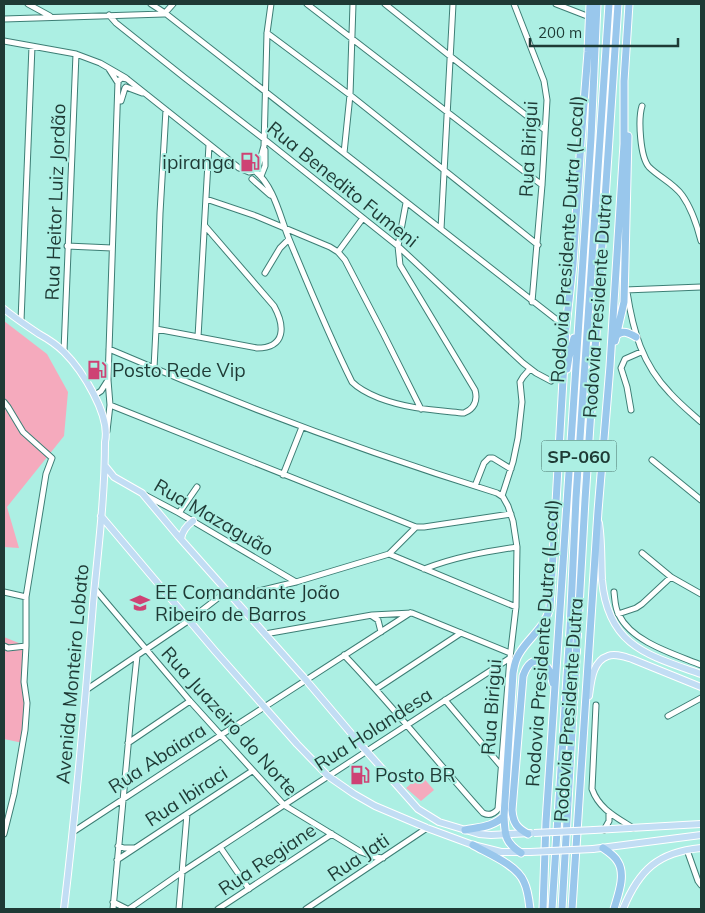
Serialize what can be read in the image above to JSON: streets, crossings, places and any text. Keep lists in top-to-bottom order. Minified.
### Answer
{"streets":{"highway":["Rodovia Presidente Dutra (Local)","Rodovia Presidente Dutra","SP-060"],"main road":["Rua Mazaguão","Avenida Monteiro Lobato"],"street":["Rua Birigui","Rua Benedito Fumeni","Rua Heitor Luiz Jordão","Rua Juazeiro do Norte","Rua Holandesa","Rua Abaiara","Rua Ibiraci","Rua Jati","Rua Regiane"]},"crossings":[["Rua Birigui","Rua Holandesa"],["Rua Heitor Luiz Jordão","Avenida Monteiro Lobato"],["Rodovia Presidente Dutra (Local)","SP-060"],["Rua Mazaguão","Avenida Monteiro Lobato"],["Avenida Monteiro Lobato","Rua Juazeiro do Norte"],["Avenida Monteiro Lobato","Rua Abaiara"],["Rua Juazeiro do Norte","Rua Holandesa"],["Rua Juazeiro do Norte","Rua Abaiara"],["Rua Juazeiro do Norte","Rua Ibiraci"],["Rua Juazeiro do Norte","Rua Jati"],["Rua Juazeiro do Norte","Rua Regiane"]],"places":{"fuel station":["ipiranga","Posto Rede Vip","Posto BR"],"school or university":["EE Comandante João Ribeiro de Barros"]},"scale_bar":"200 m"}
